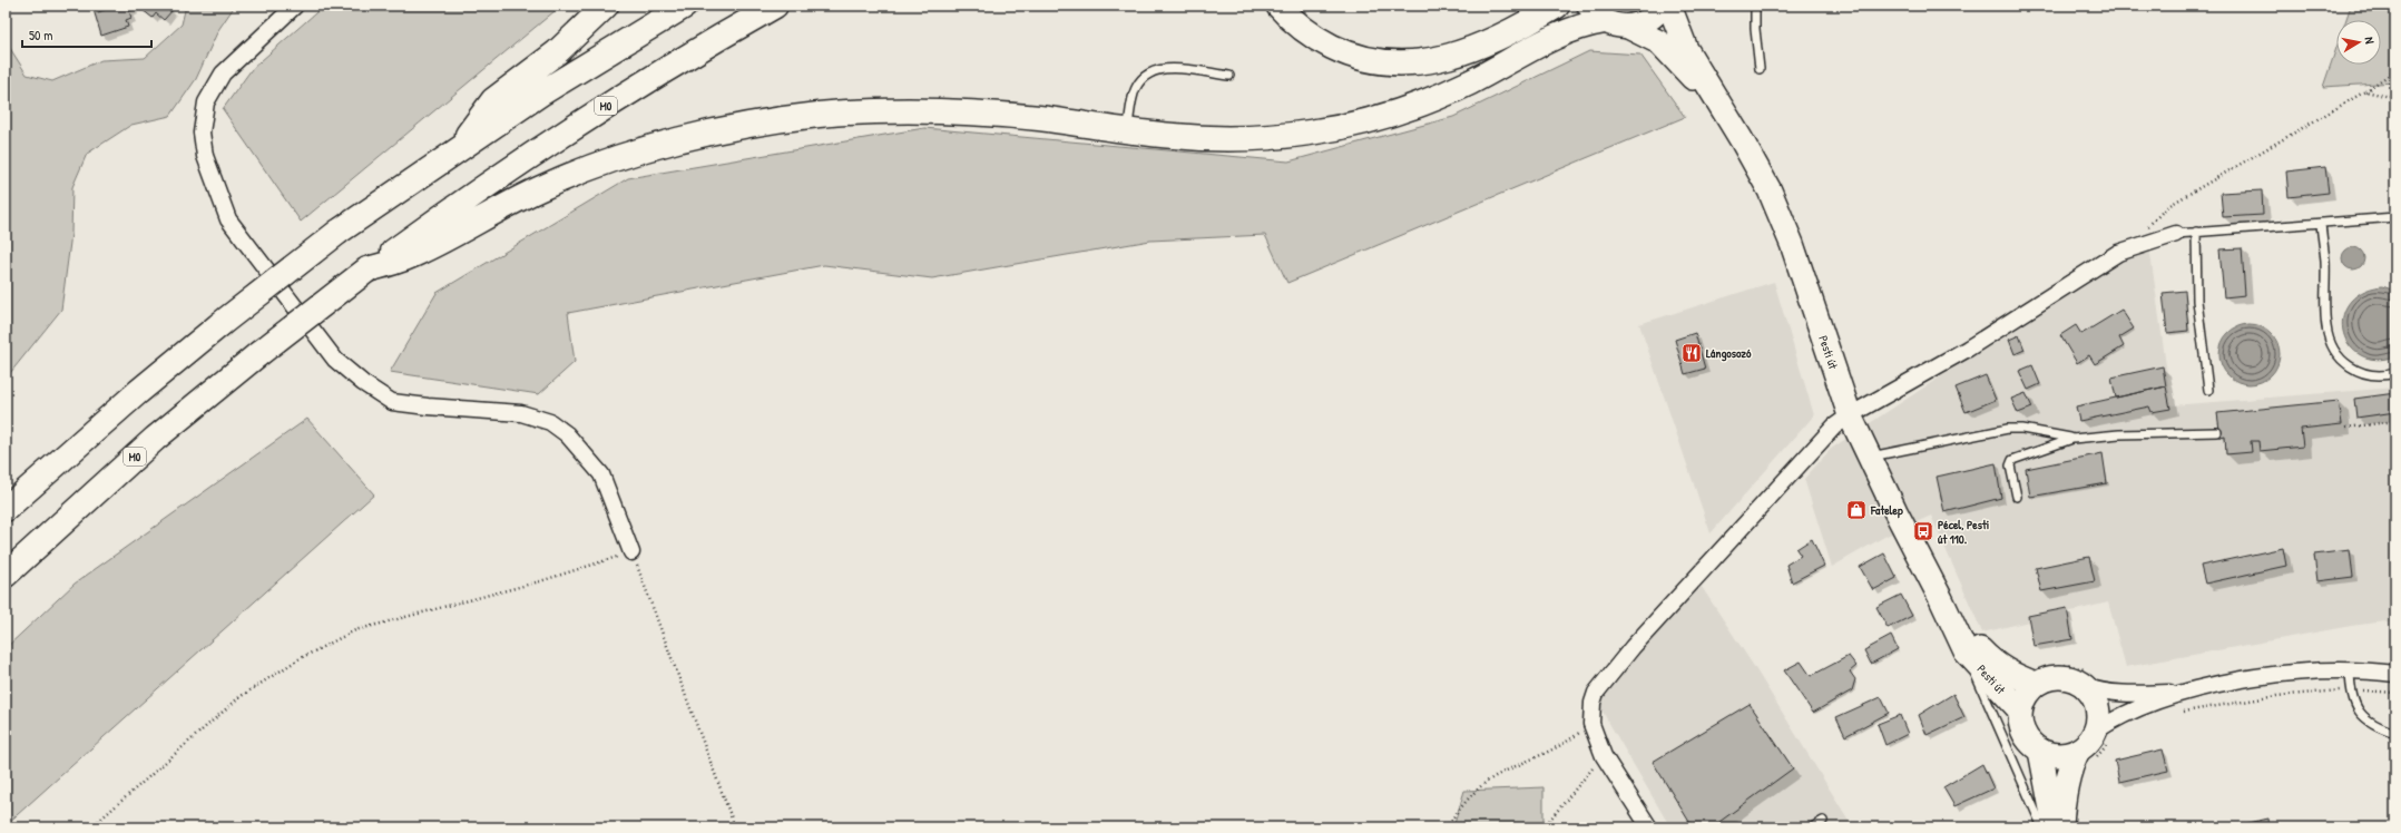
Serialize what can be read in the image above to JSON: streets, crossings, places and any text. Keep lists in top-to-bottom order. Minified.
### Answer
{"streets":{"highway":["M0"],"main road":["Pesti út"]},"places":{"restaurant":["Lángosozó"],"shop":["Fatelep"],"bus stop":["Pécel, Pesti út 110."]},"scale_bar":"50 m","north":"right"}
